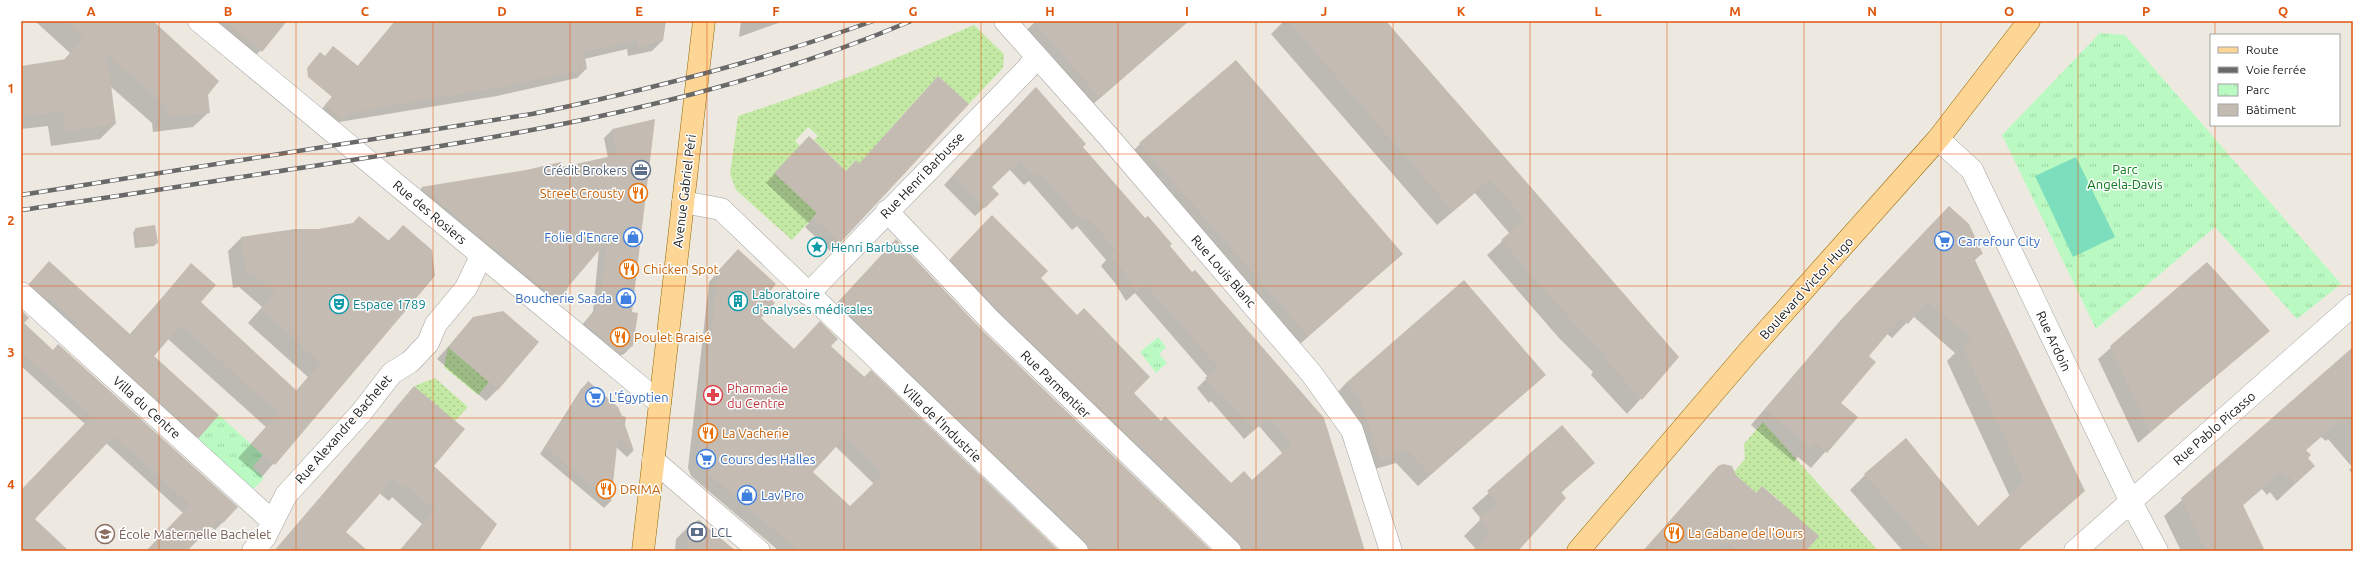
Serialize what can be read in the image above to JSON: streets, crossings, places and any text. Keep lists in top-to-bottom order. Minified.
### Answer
{"streets":{"main road":["Avenue Gabriel Péri","Boulevard Victor Hugo"],"street":["Rue Henri Barbusse","Rue des Rosiers","Rue Louis Blanc","Rue Ardoin","Rue Parmentier","Villa du Centre","Villa de l'Industrie","Rue Pablo Picasso","Rue Alexandre Bachelet"]},"crossings":[["Rue Henri Barbusse","Rue Louis Blanc"],["Rue Henri Barbusse","Rue Parmentier"],["Rue Henri Barbusse","Villa de l'Industrie"],["Avenue Gabriel Péri","Rue des Rosiers"],["Avenue Gabriel Péri","Villa de l'Industrie"],["Rue des Rosiers","Rue Alexandre Bachelet"],["Boulevard Victor Hugo","Rue Ardoin"],["Rue Ardoin","Rue Pablo Picasso"],["Villa du Centre","Rue Alexandre Bachelet"]],"parks":["Parc Angela-Davis"],"places":{"office":["Crédit Brokers"],"restaurant":["Street Crousty","Chicken Spot","Poulet Braisé","La Vacherie","DRIMA","La Cabane de l'Ours"],"shop":["Folie d'Encre","Boucherie Saada","Lav'Pro"],"supermarket":["Carrefour City","L'Égyptien","Cours des Halles"],"place":["Henri Barbusse"],"building":["Laboratoire d'analyses médicales"],"theatre":["Espace 1789"],"pharmacy":["Pharmacie du Centre"],"bank":["LCL"],"school or university":["École Maternelle Bachelet"]},"legend":["Route","Voie ferrée","Parc","Bâtiment"],"grid":{"columns":["A","B","C","D","E","F","G","H","I","J","K","L","M","N","O","P","Q"],"rows":["1","2","3","4"]}}
